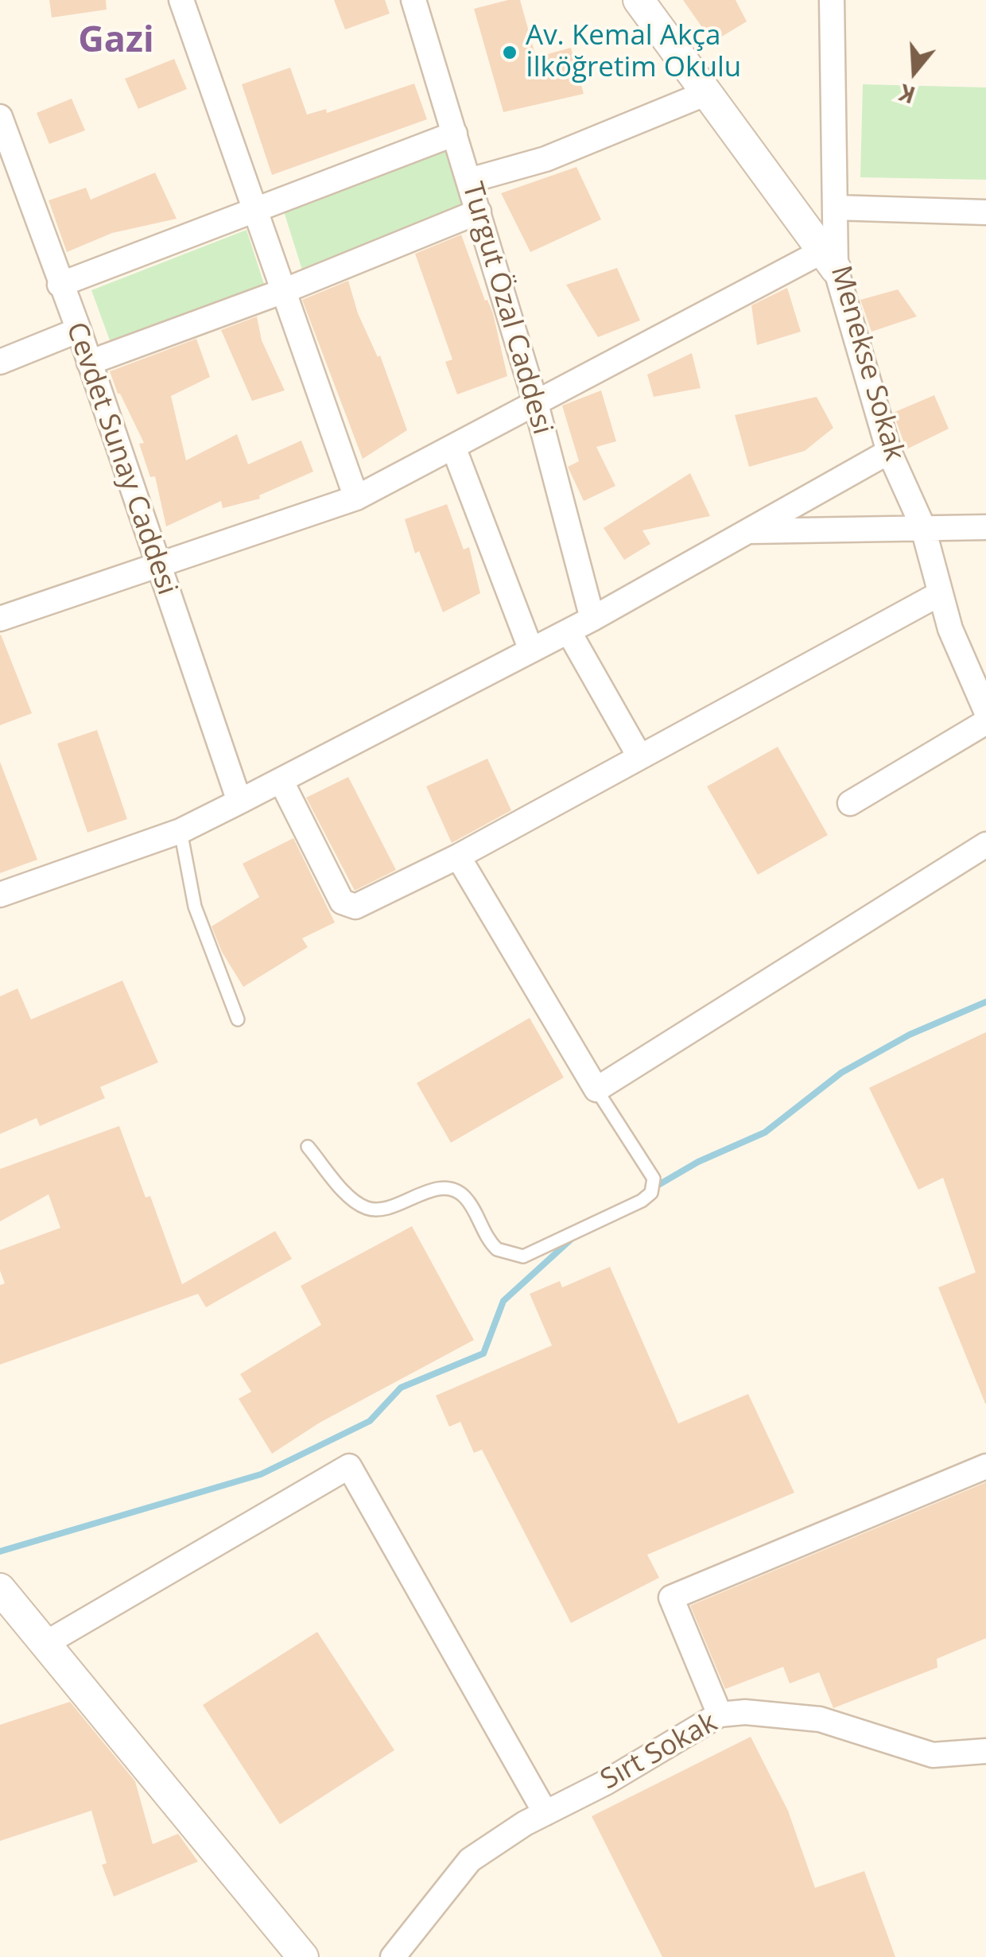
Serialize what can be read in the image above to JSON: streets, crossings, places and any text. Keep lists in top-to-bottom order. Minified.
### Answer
{"streets":{"street":["Turgut Özal Caddesi","Menekse Sokak","Cevdet Sunay Caddesi","Sırt Sokak"]},"districts":["Gazi"],"places":["Av. Kemal Akça İlköğretim Okulu"],"north":"bottom"}
